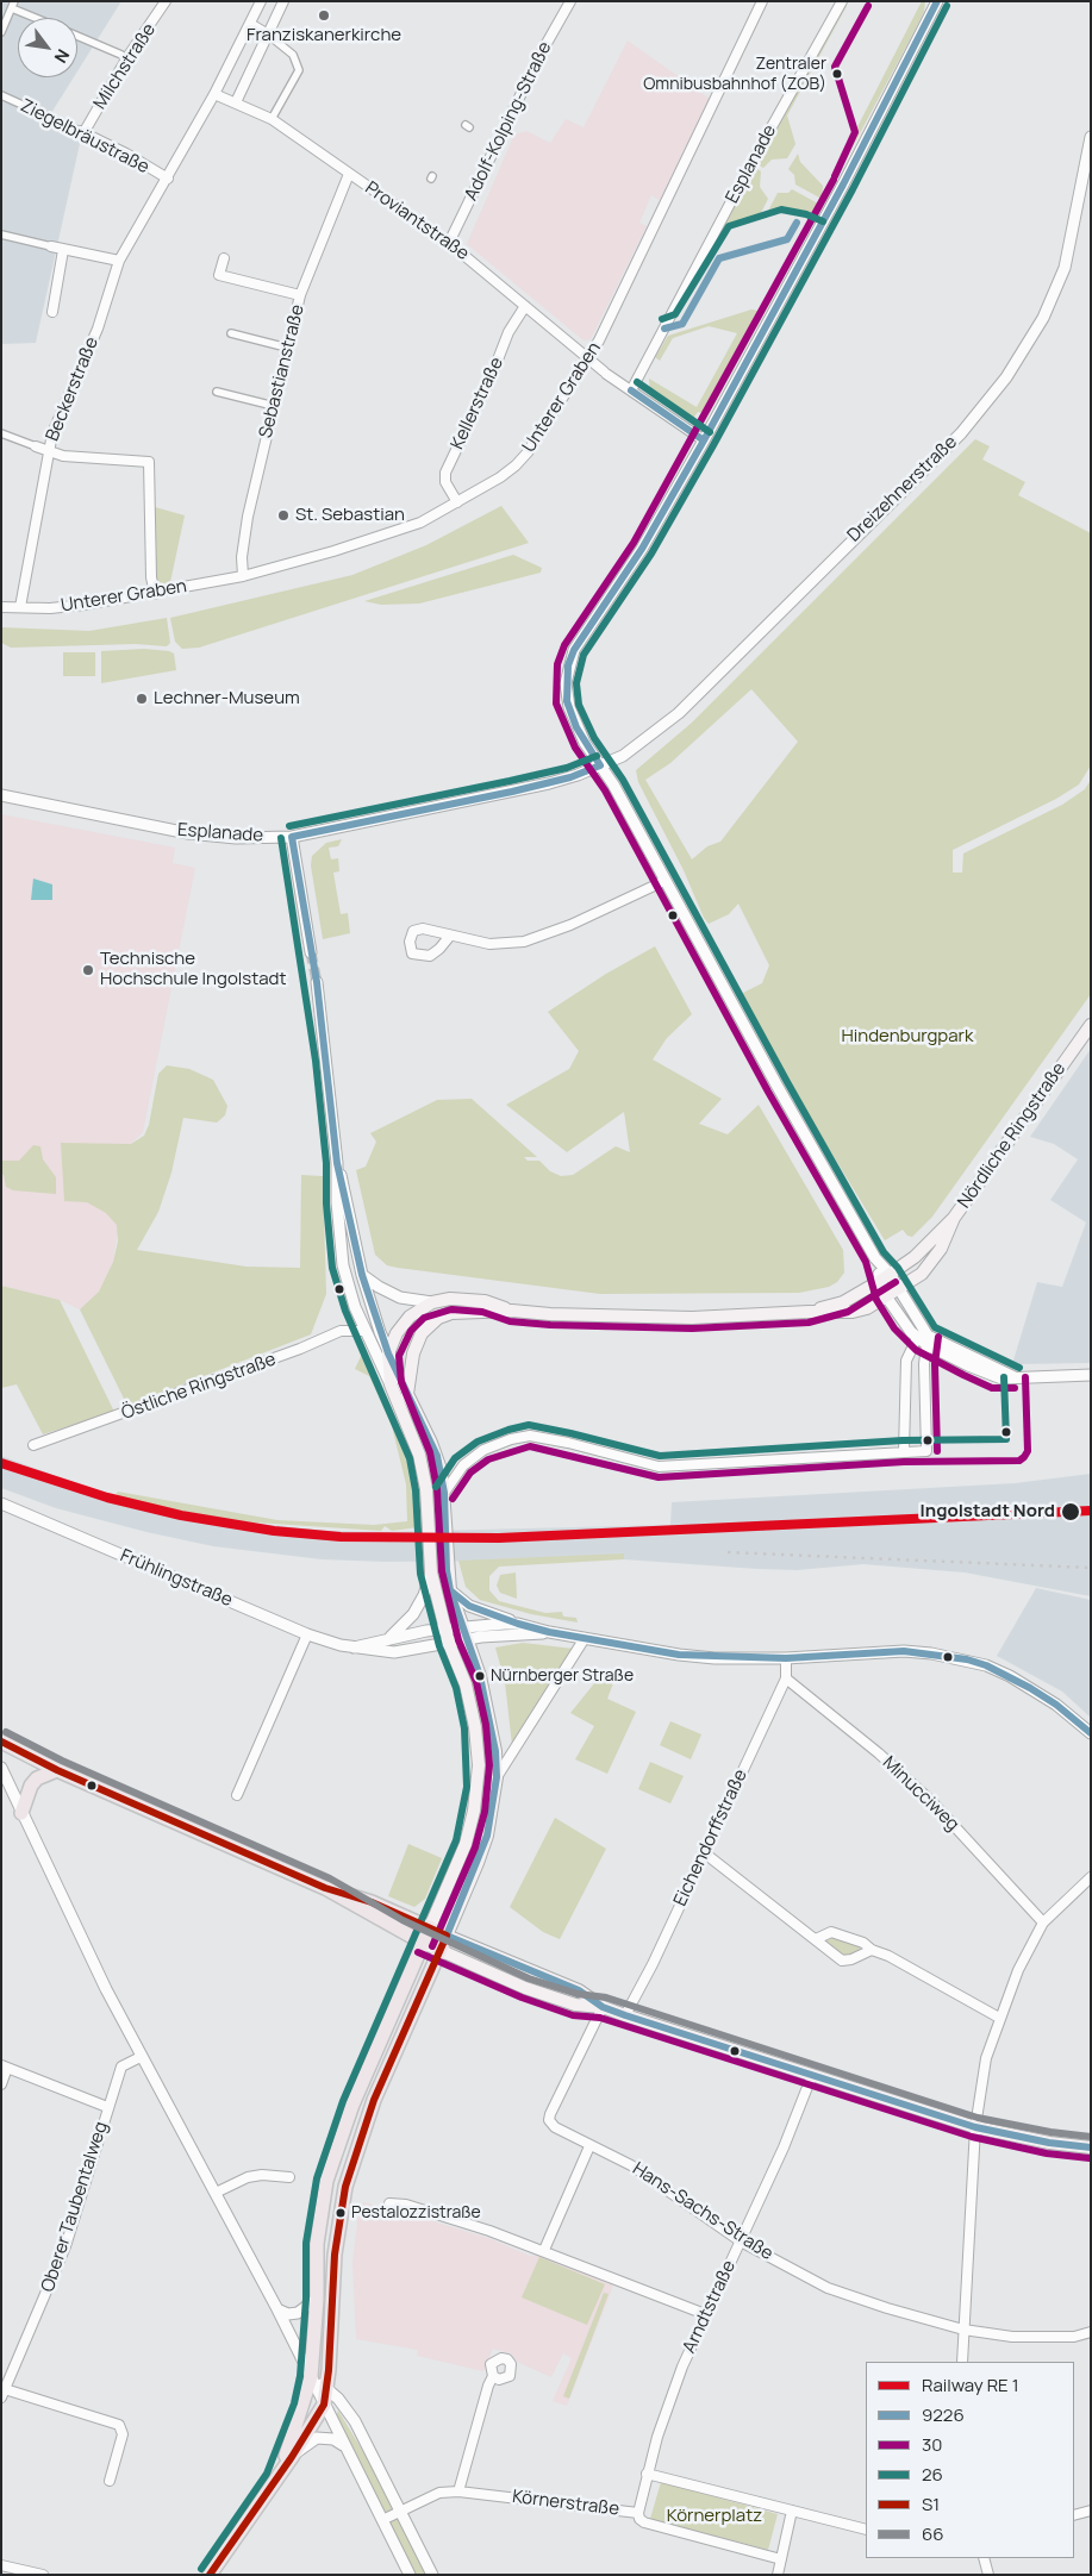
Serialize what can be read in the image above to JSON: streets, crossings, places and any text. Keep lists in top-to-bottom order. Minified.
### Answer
{"streets":{"main road":["Nördliche Ringstraße"],"street":["Milchstraße","Adolf-Kolping-Straße","Ziegelbräustraße","Esplanade","Proviantstraße","Sebastianstraße","Beckerstraße","Unterer Graben","Kellerstraße","Dreizehnerstraße","Östliche Ringstraße","Frühlingstraße","Minucciweg","Eichendorffstraße","Oberer Taubentalweg","Hans-Sachs-Straße","Arndtstraße","Körnerstraße"]},"crossings":[["Milchstraße","Ziegelbräustraße"],["Adolf-Kolping-Straße","Proviantstraße"],["Ziegelbräustraße","Beckerstraße"],["Esplanade","Proviantstraße"],["Esplanade","Dreizehnerstraße"],["Proviantstraße","Sebastianstraße"],["Proviantstraße","Beckerstraße"],["Proviantstraße","Unterer Graben"],["Proviantstraße","Kellerstraße"],["Sebastianstraße","Unterer Graben"],["Beckerstraße","Unterer Graben"],["Unterer Graben","Kellerstraße"],["Minucciweg","Eichendorffstraße"],["Hans-Sachs-Straße","Arndtstraße"],["Arndtstraße","Körnerstraße"]],"parks":["Hindenburgpark","Körnerplatz"],"places":["Franziskanerkirche","Zentraler Omnibusbahnhof (ZOB)","St. Sebastian","Lechner-Museum","Technische Hochschule Ingolstadt","Ingolstadt Nord","Nürnberger Straße","Pestalozzistraße"],"lines":["transit line 9226","transit line 30","transit line 26","transit line 66","transit line S1"],"legend":["Railway RE 1","9226","30","26","S1","66"],"north":"bottom right"}
